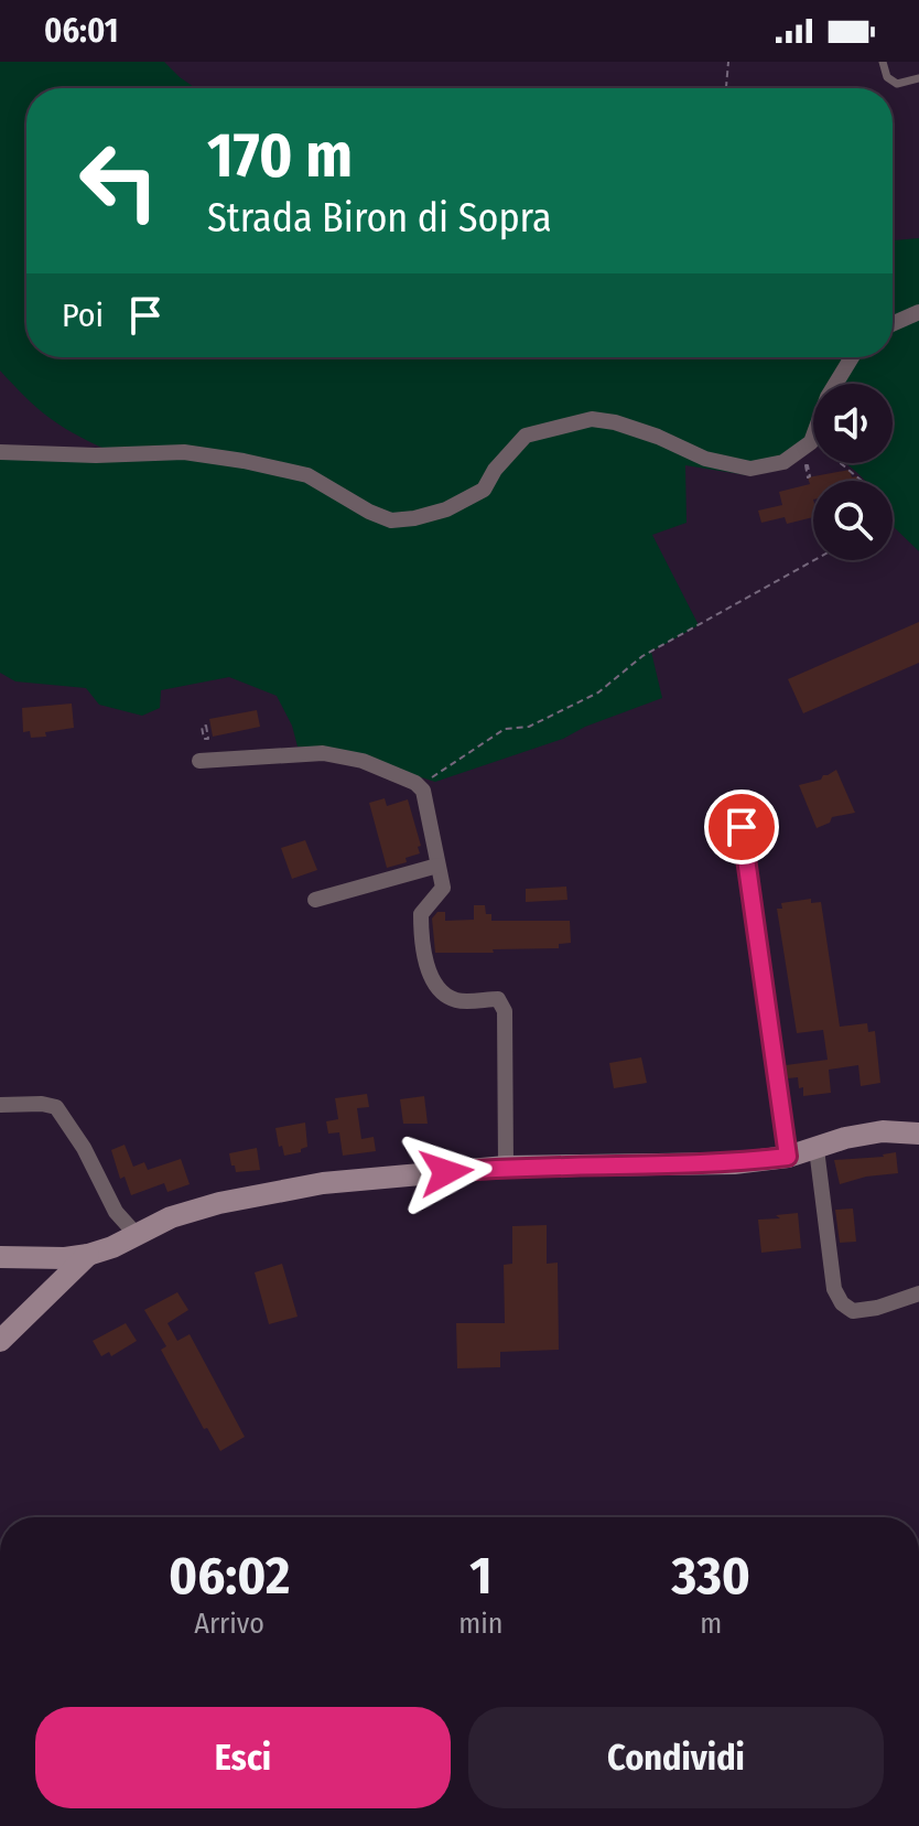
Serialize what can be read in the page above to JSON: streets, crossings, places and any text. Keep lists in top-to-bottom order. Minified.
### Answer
{"page":{"status":"06:01","turn":["170 m","Strada Biron di Sopra"],"then":"Poi","eta":["06:02","Arrivo","1","min","330","m"],"buttons":["Esci","Condividi"]}}
